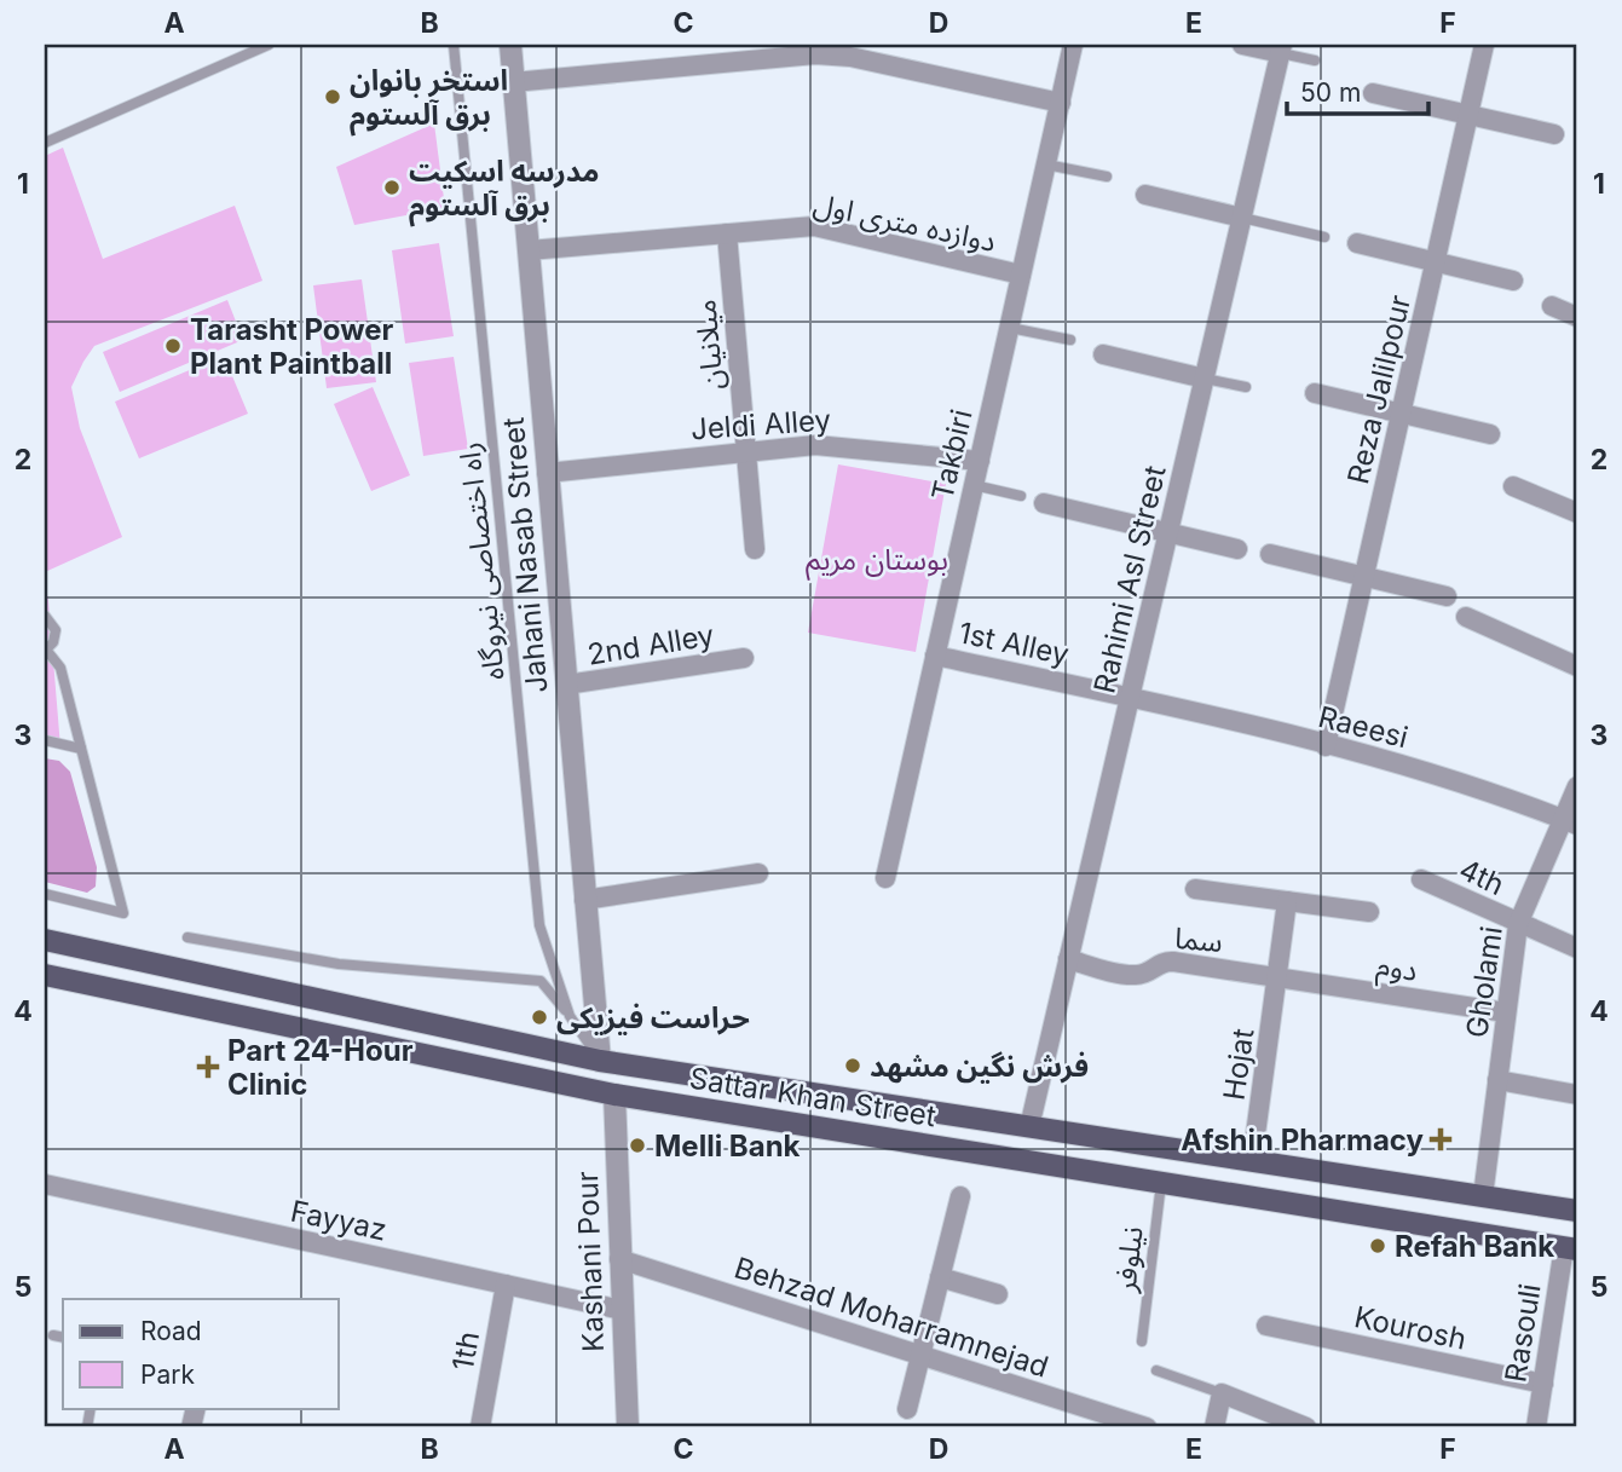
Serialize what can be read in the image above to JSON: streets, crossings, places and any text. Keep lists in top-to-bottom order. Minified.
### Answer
{"streets":{"main road":["Sattar Khan Street"],"street":["دوازده متری اول","میلانیان","Reza Jalilpour","Jeldi Alley","Takbiri","Jahani Nasab Street","Rahimi Asl Street","1st Alley","2nd Alley","Raeesi","4th","سما","دوم","Gholami","Hojat","Fayyaz","Kashani Pour","Behzad Moharramnejad","Kourosh","Rasouli","1th"],"lane":["راه اختصاصی نیروگاه","نیلوفر"]},"crossings":[["دوازده متری اول","میلانیان"],["دوازده متری اول","Takbiri"],["دوازده متری اول","Jahani Nasab Street"],["میلانیان","Jeldi Alley"],["Reza Jalilpour","Raeesi"],["Jeldi Alley","Takbiri"],["Jeldi Alley","Jahani Nasab Street"],["Takbiri","1st Alley"],["Jahani Nasab Street","راه اختصاصی نیروگاه"],["Jahani Nasab Street","2nd Alley"],["Jahani Nasab Street","Sattar Khan Street"],["راه اختصاصی نیروگاه","Sattar Khan Street"],["Rahimi Asl Street","1st Alley"],["Rahimi Asl Street","Raeesi"],["Rahimi Asl Street","سما"],["Rahimi Asl Street","Sattar Khan Street"],["1st Alley","Raeesi"],["Raeesi","Gholami"],["4th","Gholami"],["سما","دوم"],["سما","Hojat"],["دوم","Gholami"],["دوم","Hojat"],["Gholami","Sattar Khan Street"],["Hojat","Sattar Khan Street"],["Sattar Khan Street","نیلوفر"],["Sattar Khan Street","Kashani Pour"],["Sattar Khan Street","Rasouli"],["Fayyaz","Kashani Pour"],["Fayyaz","1th"],["Kashani Pour","Behzad Moharramnejad"],["Kourosh","Rasouli"]],"parks":["بوستان مریم"],"places":{"other":["استخر بانوان برق آلستوم","مدرسه اسکیت برق آلستوم","Tarasht Power Plant Paintball","حراست فیزیکی","فرش نگین مشهد","Melli Bank","Refah Bank"],"health":["Part 24-Hour Clinic","Afshin Pharmacy"]},"legend":["Road","Park"],"scale_bar":"50 m","grid":{"columns":["A","B","C","D","E","F"],"rows":["1","2","3","4","5"]}}
